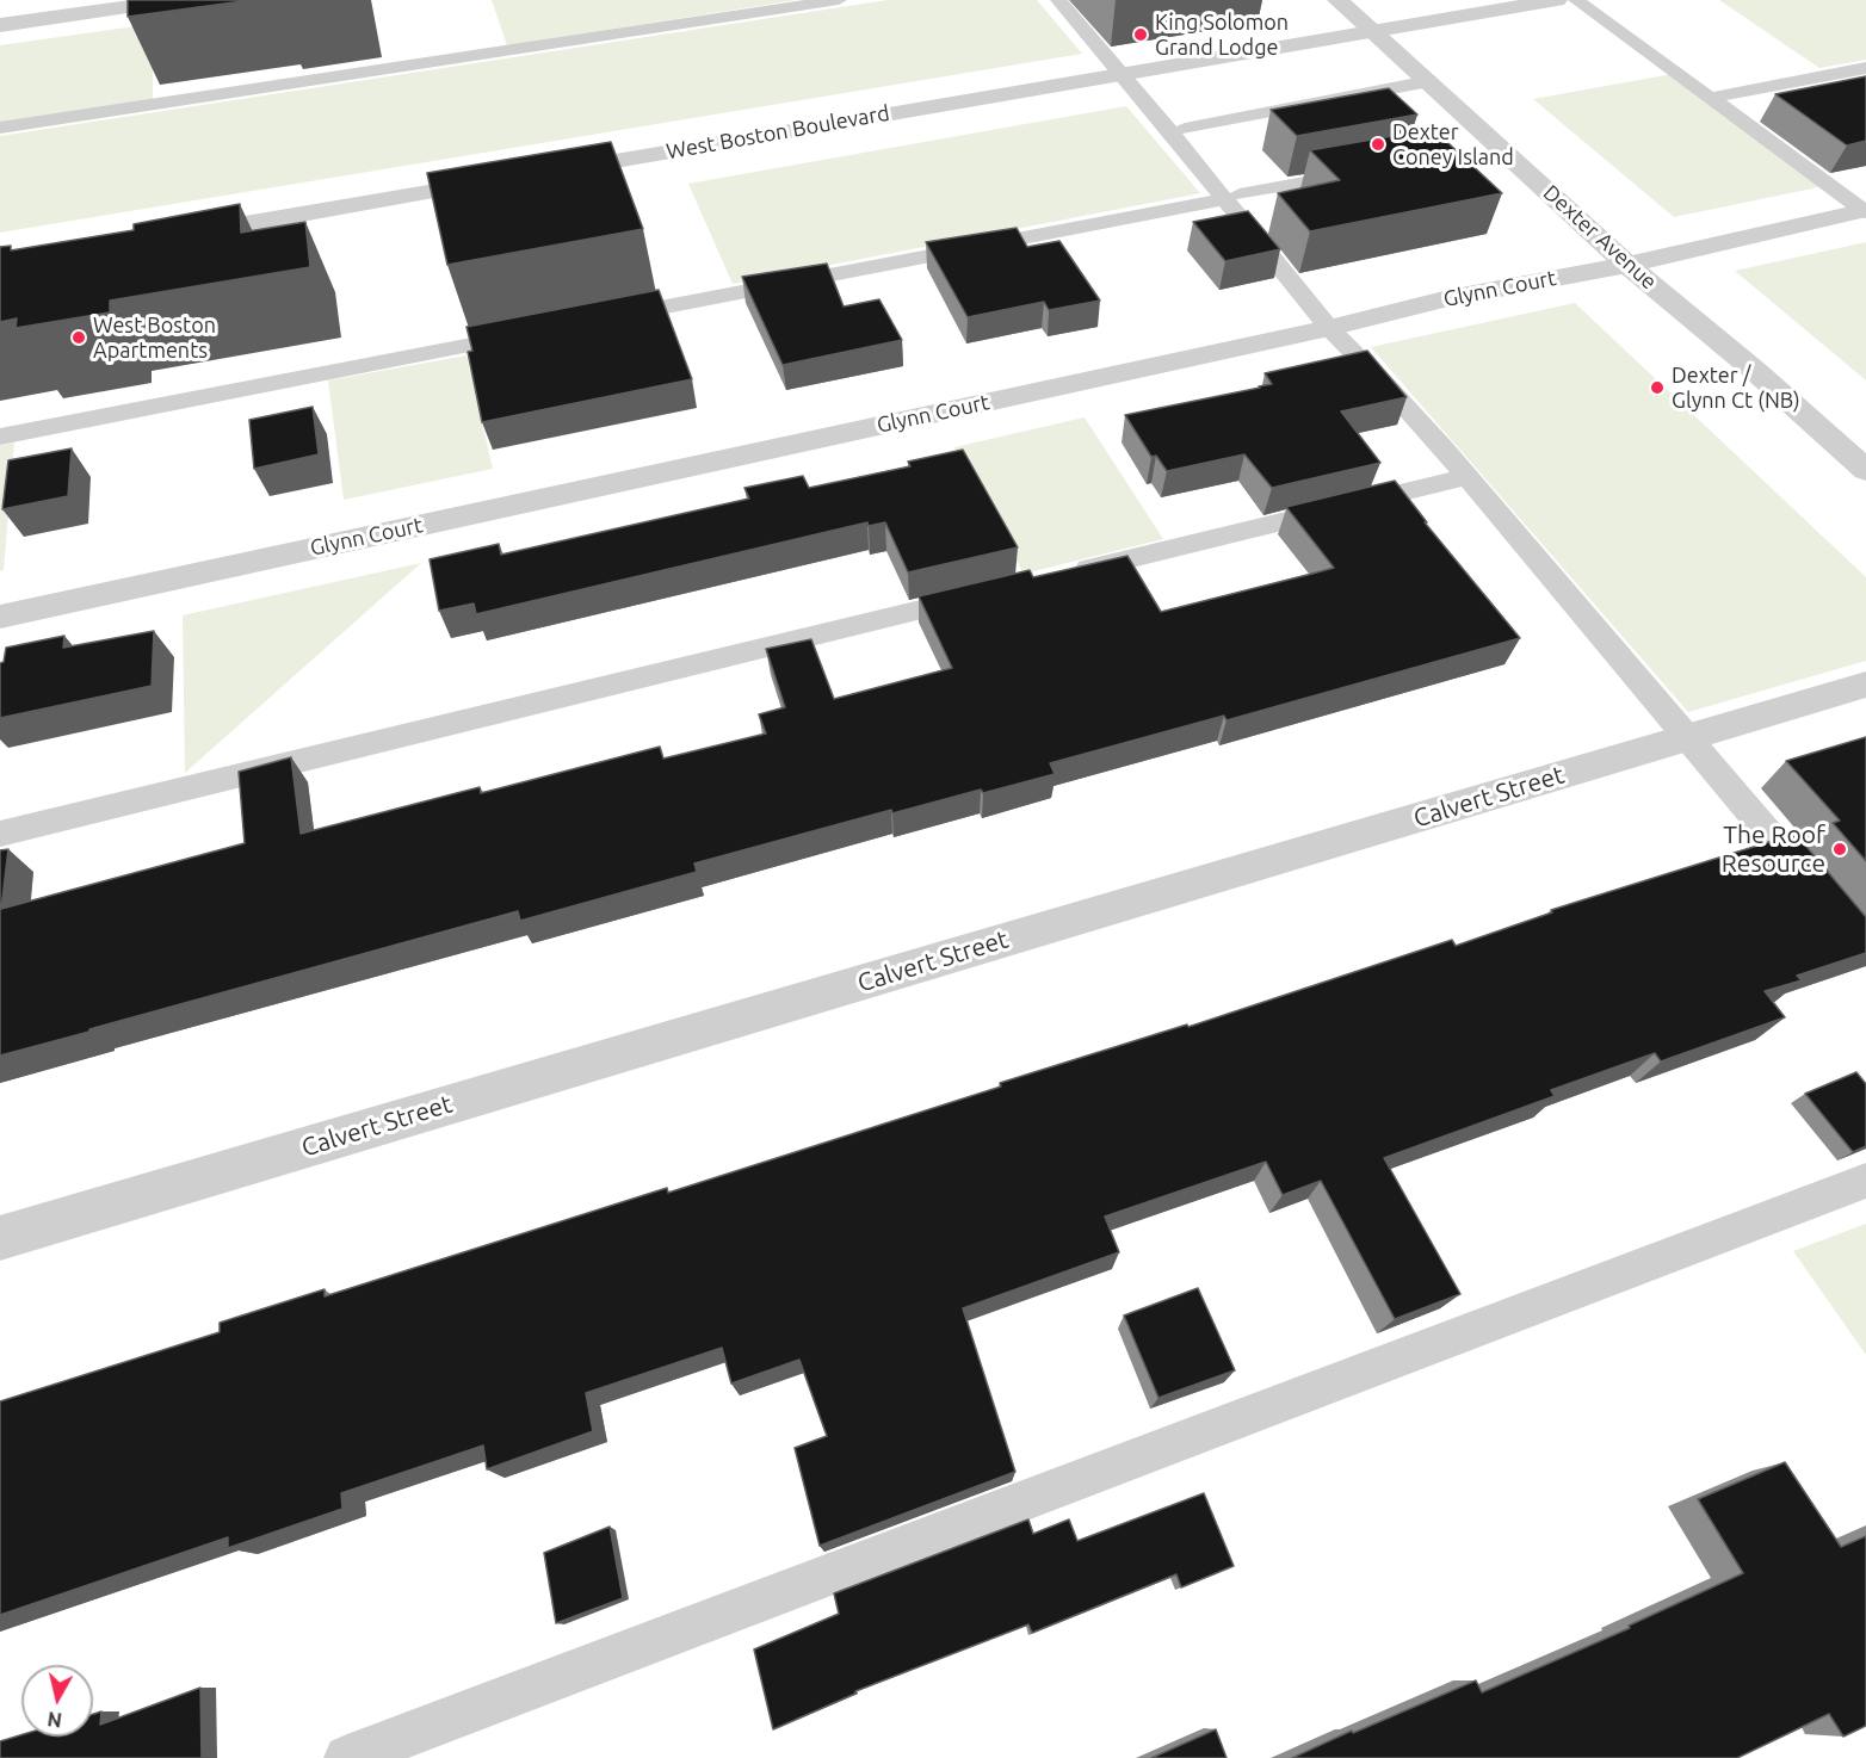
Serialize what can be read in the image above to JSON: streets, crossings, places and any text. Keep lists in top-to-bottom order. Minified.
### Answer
{"streets":{"street":["West Boston Boulevard","Dexter Avenue","Glynn Court","Calvert Street"]},"crossings":[["West Boston Boulevard","Dexter Avenue"],["Dexter Avenue","Glynn Court"]],"places":["King Solomon Grand Lodge","Dexter Coney Island","West Boston Apartments","Dexter / Glynn Ct (NB)","The Roof Resource"],"north":"bottom"}
